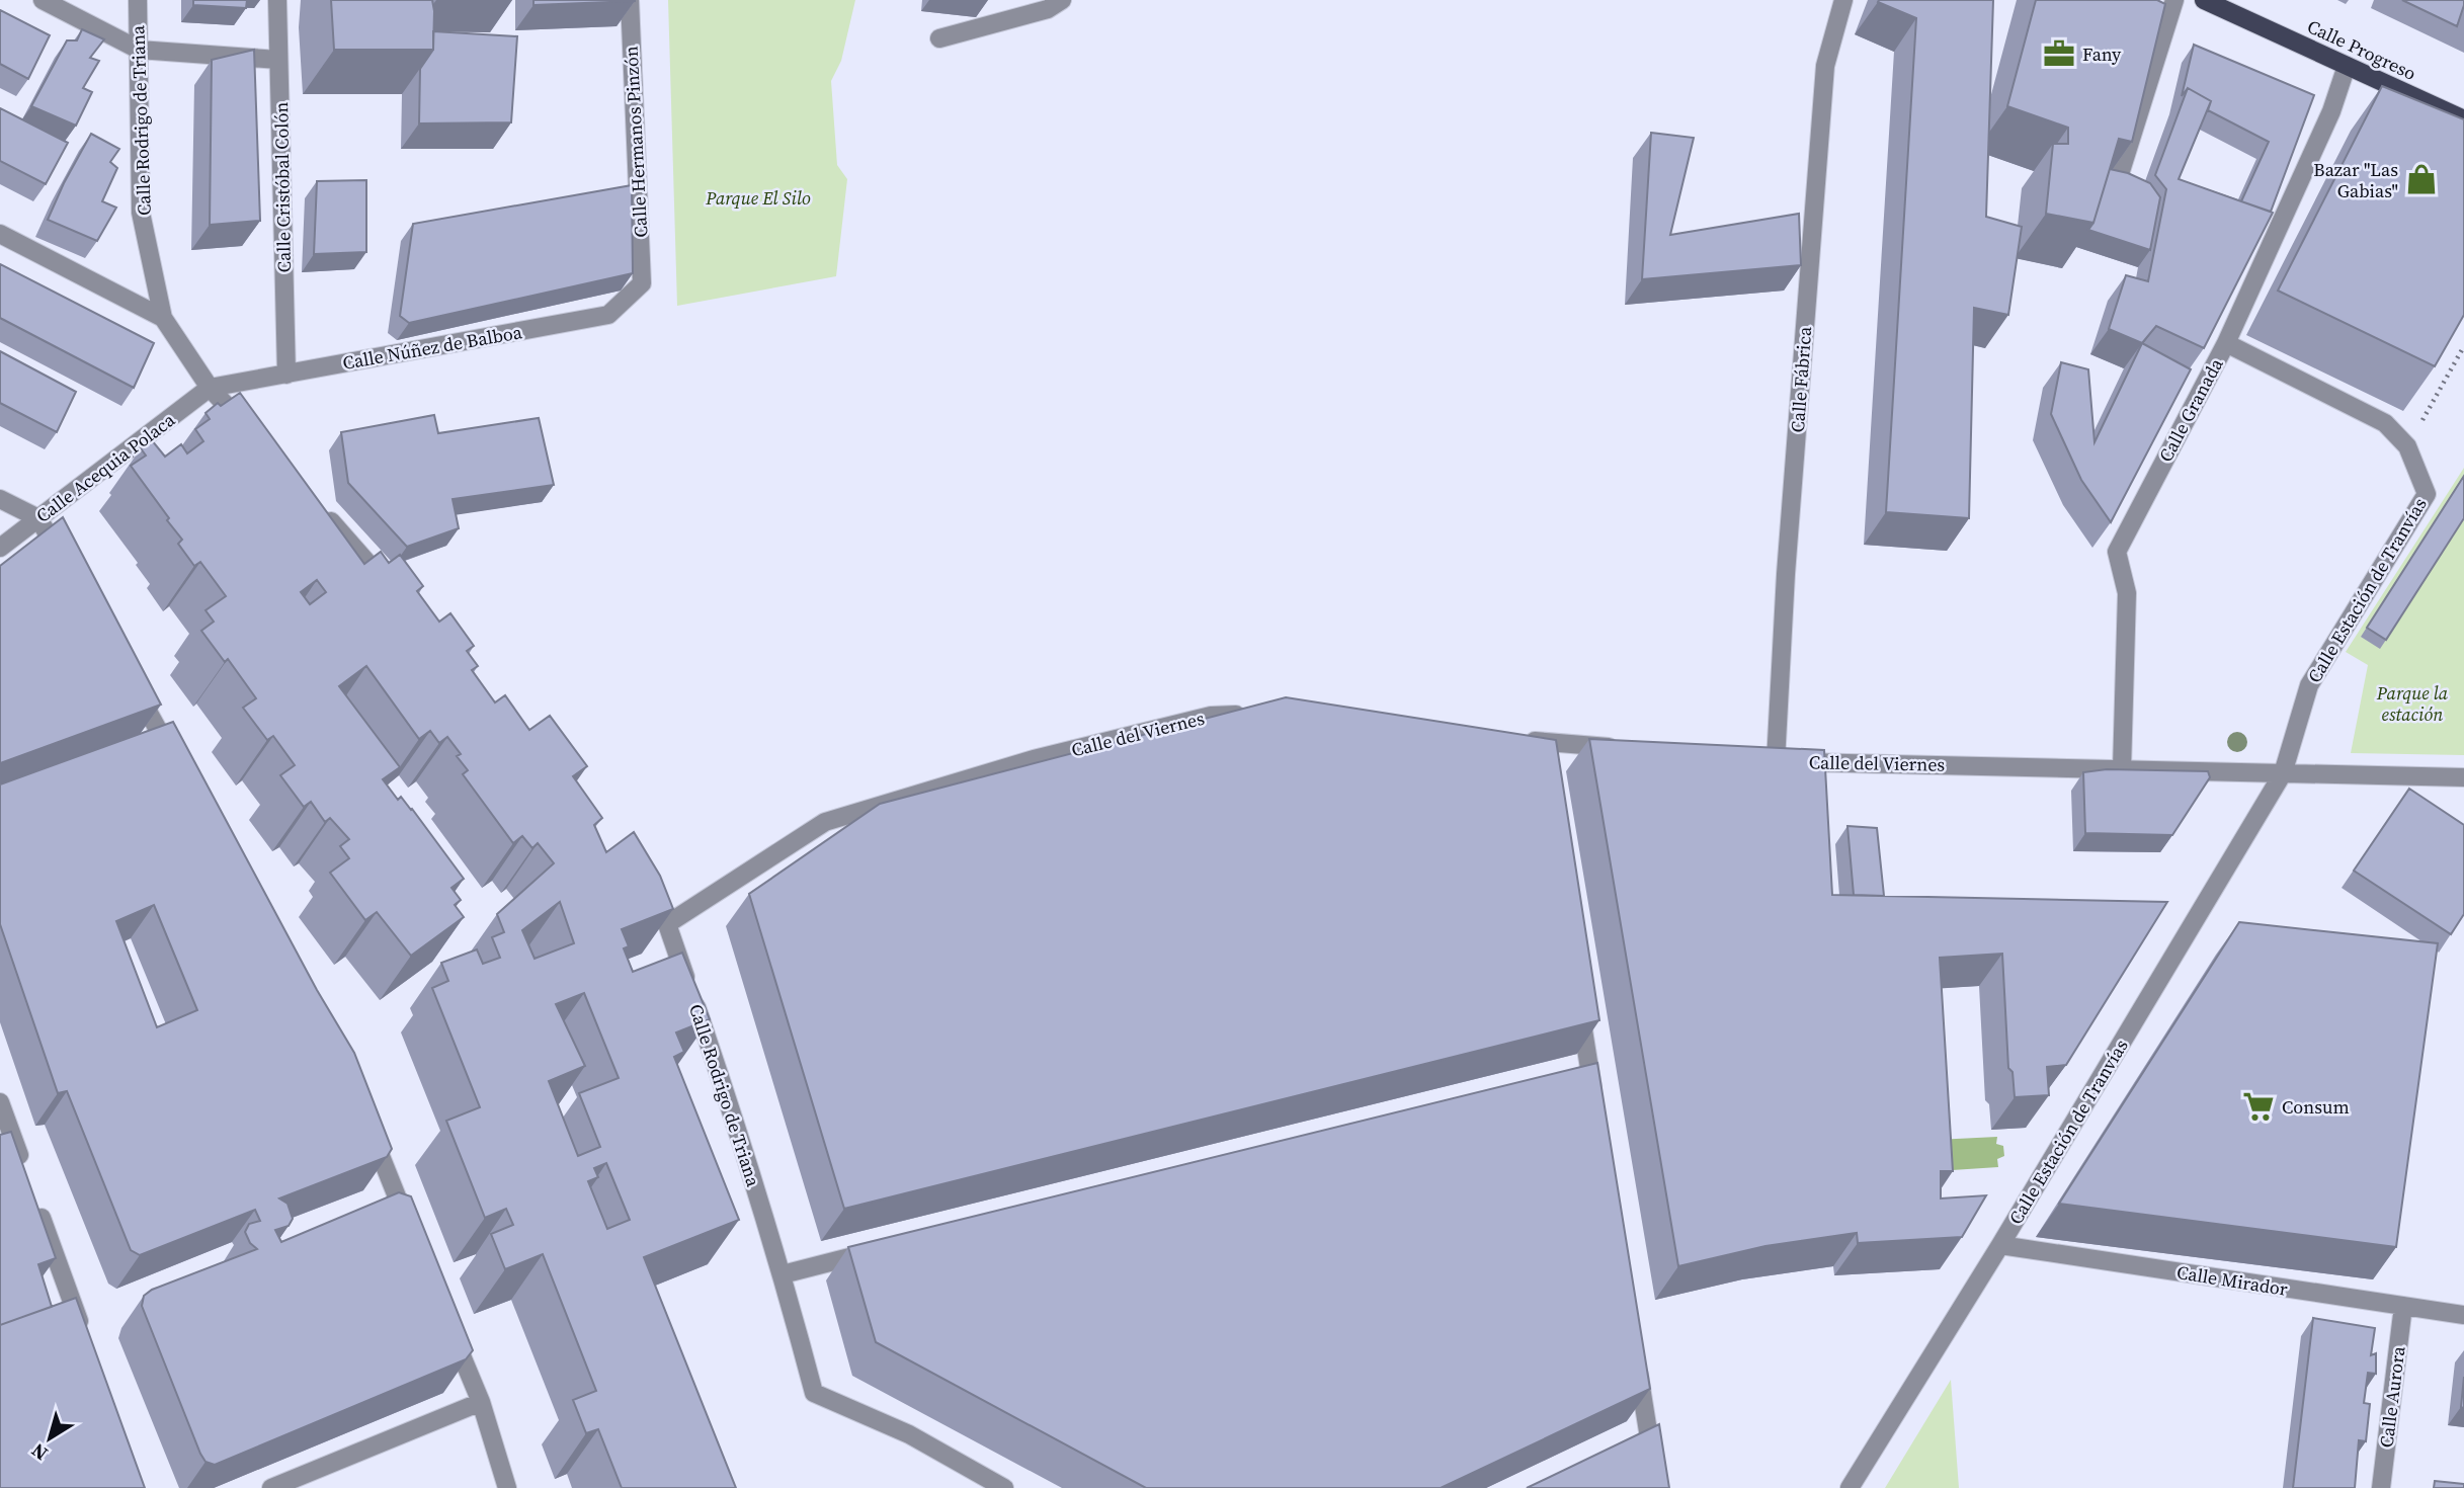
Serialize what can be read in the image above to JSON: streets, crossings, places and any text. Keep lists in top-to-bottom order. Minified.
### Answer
{"streets":{"main road":["Calle Progreso"],"street":["Calle Rodrigo de Triana","Calle Hermanos Pinzón","Calle Cristóbal Colón","Calle Núñez de Balboa","Calle Fábrica","Calle Granada","Calle Acequia Polaca","Calle Estación de Tranvías","Calle del Viernes","Calle Mirador","Calle Aurora"]},"crossings":[["Calle Progreso","Calle Granada"],["Calle Rodrigo de Triana","Calle Núñez de Balboa"],["Calle Rodrigo de Triana","Calle Acequia Polaca"],["Calle Rodrigo de Triana","Calle del Viernes"],["Calle Hermanos Pinzón","Calle Núñez de Balboa"],["Calle Cristóbal Colón","Calle Núñez de Balboa"],["Calle Núñez de Balboa","Calle Acequia Polaca"],["Calle Fábrica","Calle del Viernes"],["Calle Granada","Calle Estación de Tranvías"],["Calle Granada","Calle del Viernes"],["Calle Estación de Tranvías","Calle del Viernes"],["Calle Estación de Tranvías","Calle Mirador"],["Calle Mirador","Calle Aurora"]],"parks":["Parque El Silo","Parque la estación"],"places":{"office":["Fany"],"shop":["Bazar \"Las Gabias\""],"supermarket":["Consum"]},"north":"bottom left"}
